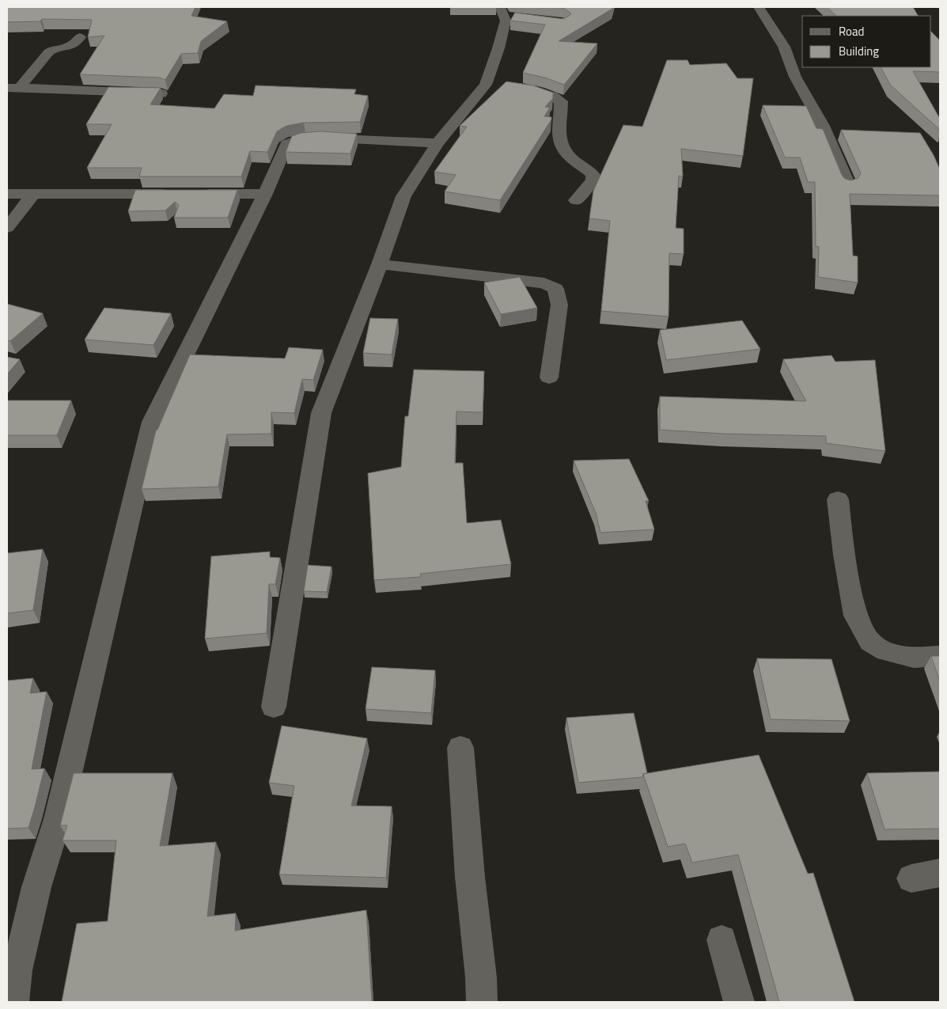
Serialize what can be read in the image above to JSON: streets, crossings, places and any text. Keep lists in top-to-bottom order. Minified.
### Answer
{"legend":["Road","Building"]}
